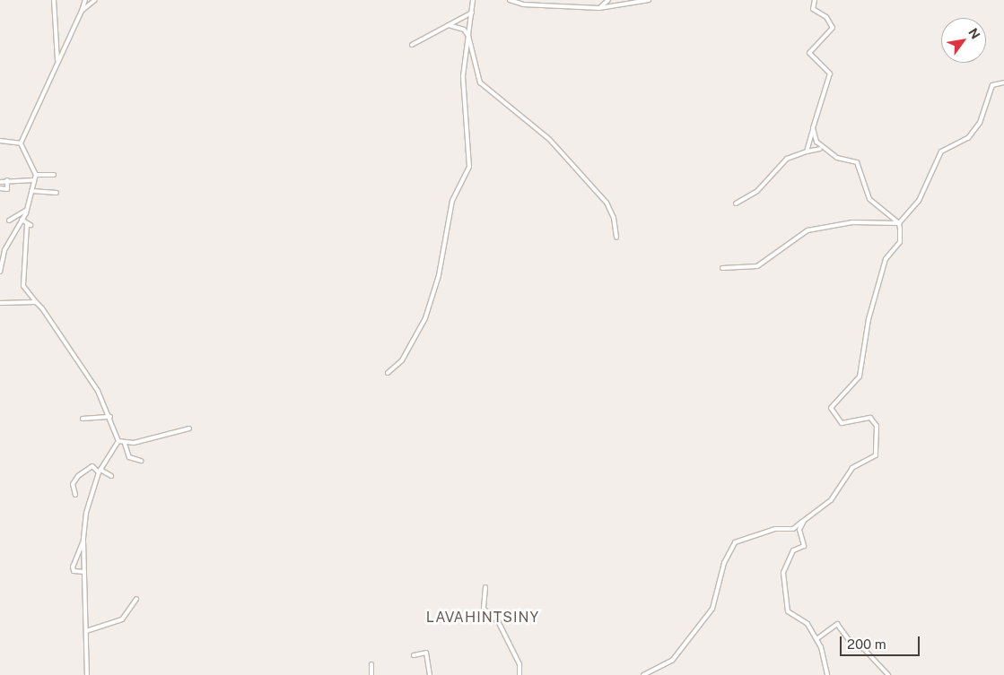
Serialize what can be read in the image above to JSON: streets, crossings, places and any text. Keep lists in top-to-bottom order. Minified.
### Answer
{"districts":["LAVAHINTSINY"],"scale_bar":"200 m","north":"top right"}
